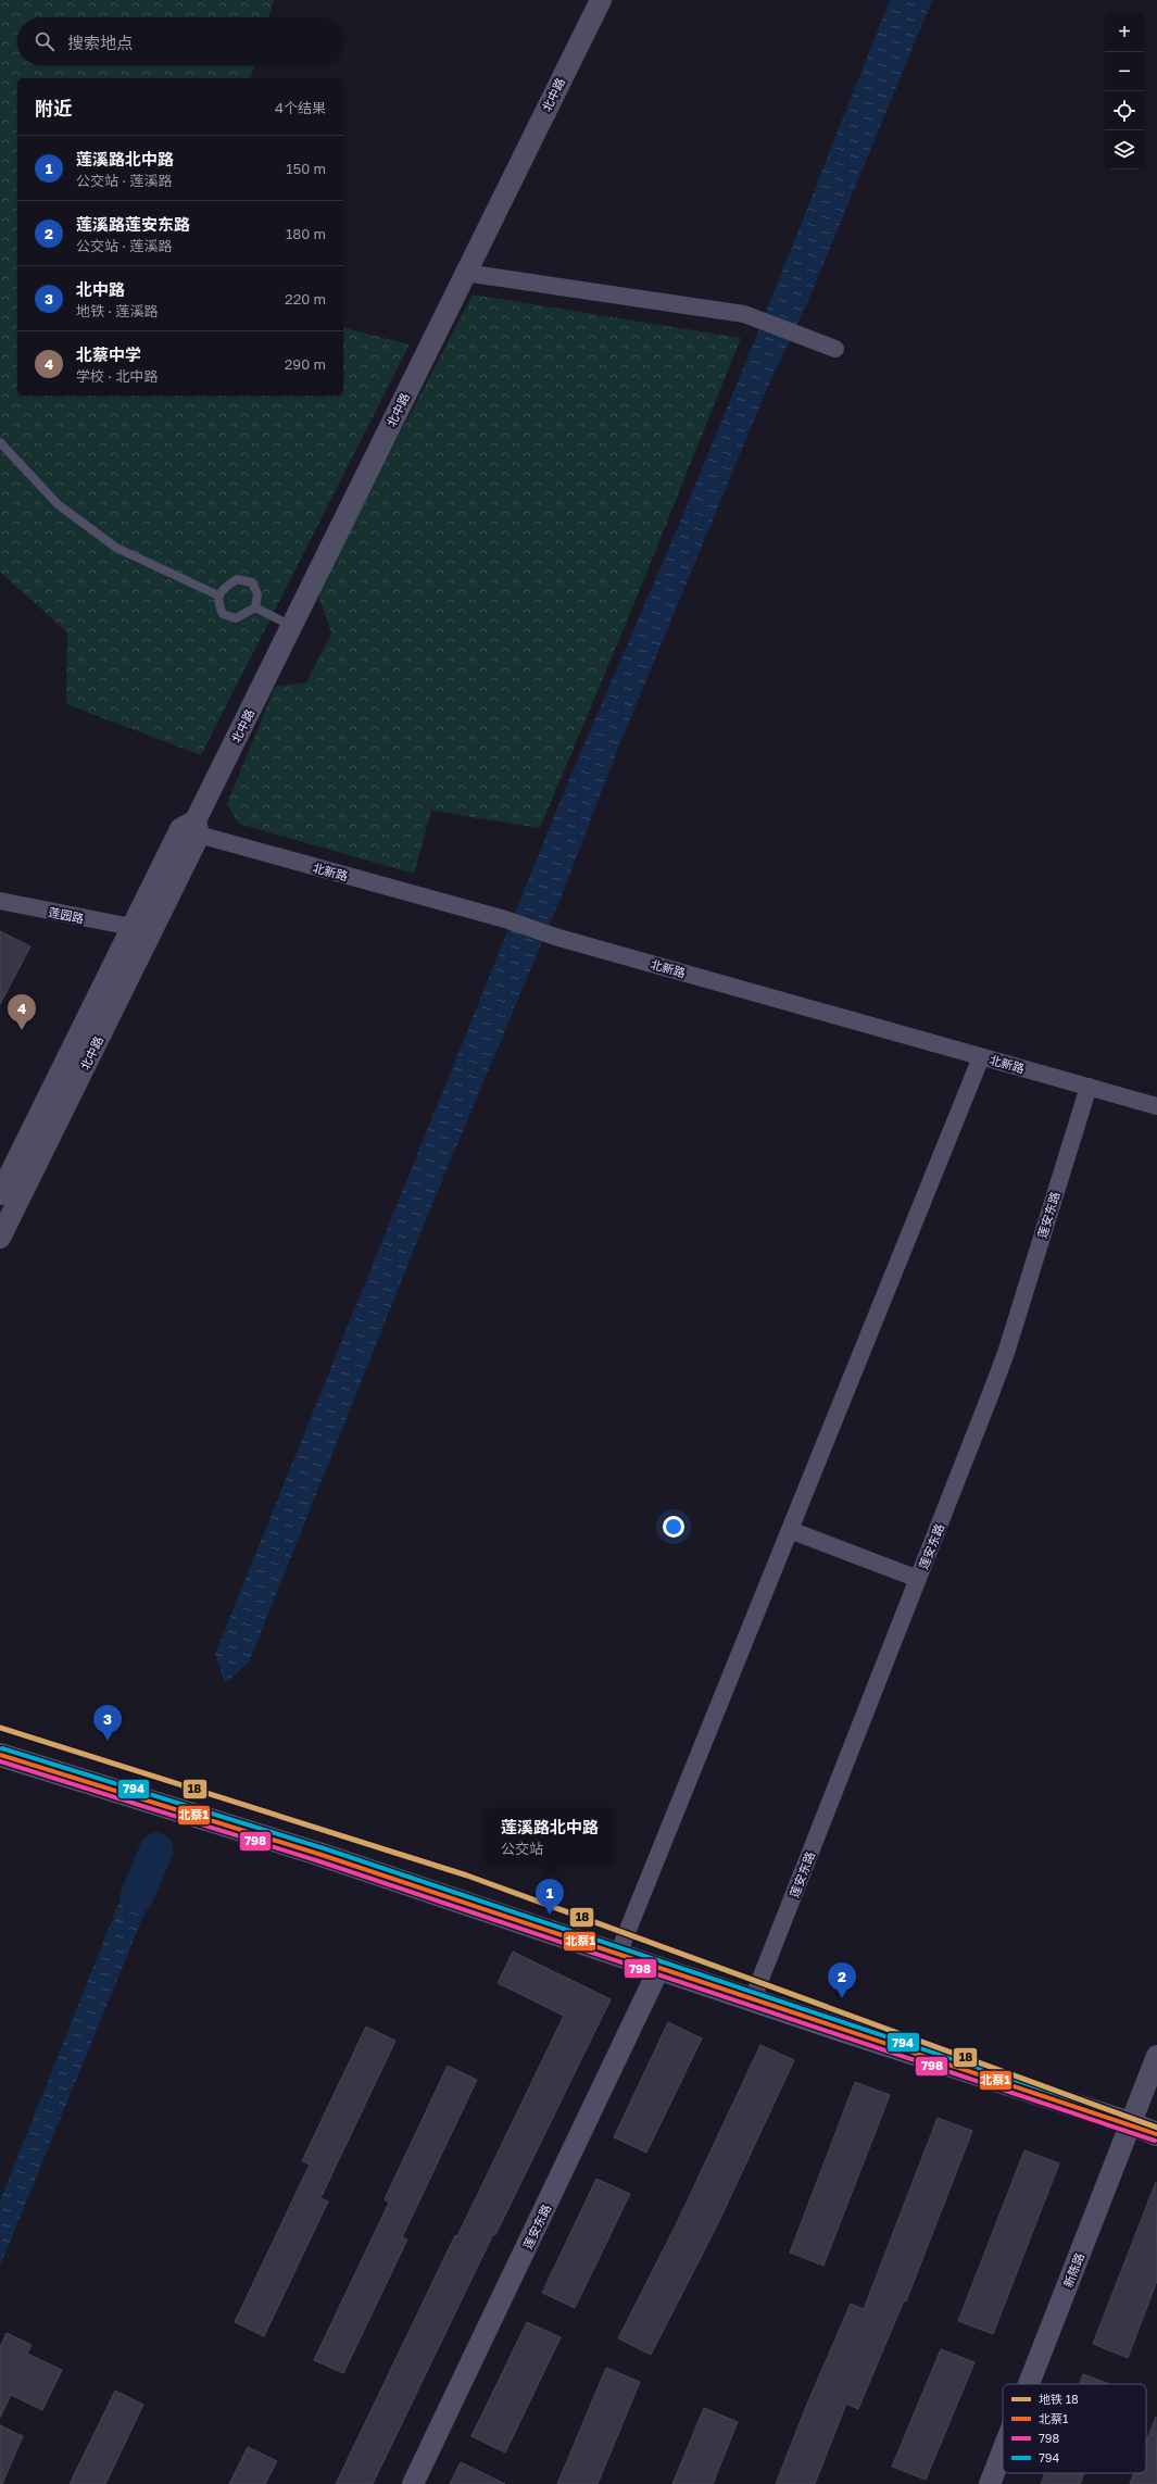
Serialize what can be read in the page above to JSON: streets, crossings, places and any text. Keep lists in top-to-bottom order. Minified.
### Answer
{"streets":{"street":["北中路","北新路","莲园路","莲安东路","新陈路"]},"crossings":[["北中路","北新路"],["北中路","莲园路"],["北新路","莲安东路"]],"lines":["metro line 18","transit line 794","transit line 北蔡1","transit line 798"],"legend":["地铁 18","北蔡1","798","794"],"page":{"map_buttons":["+","−"],"search":"搜索地点","heading":["附近","4个结果"],"list":[{"mark":"1","name":"莲溪路北中路","note":"公交站 · 莲溪路","value":"150 m"},{"mark":"2","name":"莲溪路莲安东路","note":"公交站 · 莲溪路","value":"180 m"},{"mark":"3","name":"北中路","note":"地铁 · 莲溪路","value":"220 m"},{"mark":"4","name":"北蔡中学","note":"学校 · 北中路","value":"290 m"}],"pins":["4","3","1","2"],"popup":["莲溪路北中路","公交站"]}}
